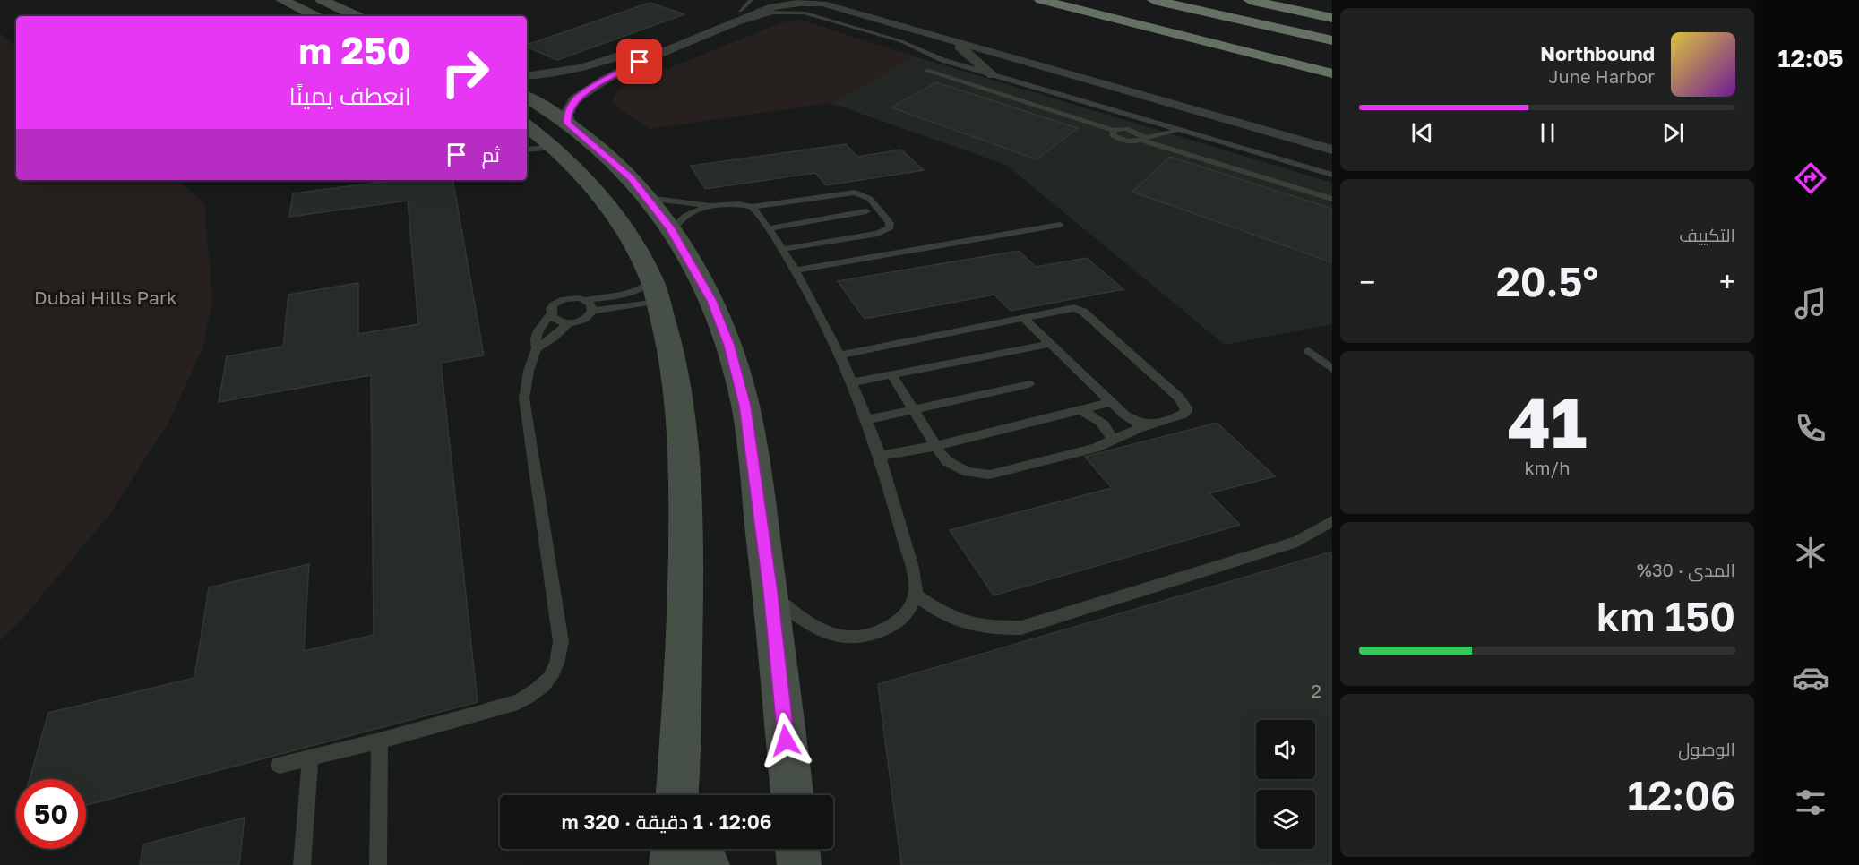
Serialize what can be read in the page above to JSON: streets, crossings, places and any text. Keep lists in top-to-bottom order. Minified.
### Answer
{"parks":["Dubai Hills Park"],"house_numbers":["2"],"page":{"tabs":"12:05","turn":["250 m","انعطف يمينًا"],"song":["Northbound","June Harbor"],"then":"ثم","tile":["التكييف",["41","km/h"],["المدى · 30%","150 km"],["الوصول","12:06"]],"heat":["−","20.5°","+"],"limit":"50","trip":"12:06 · 1 دقيقة · 320 m"}}
